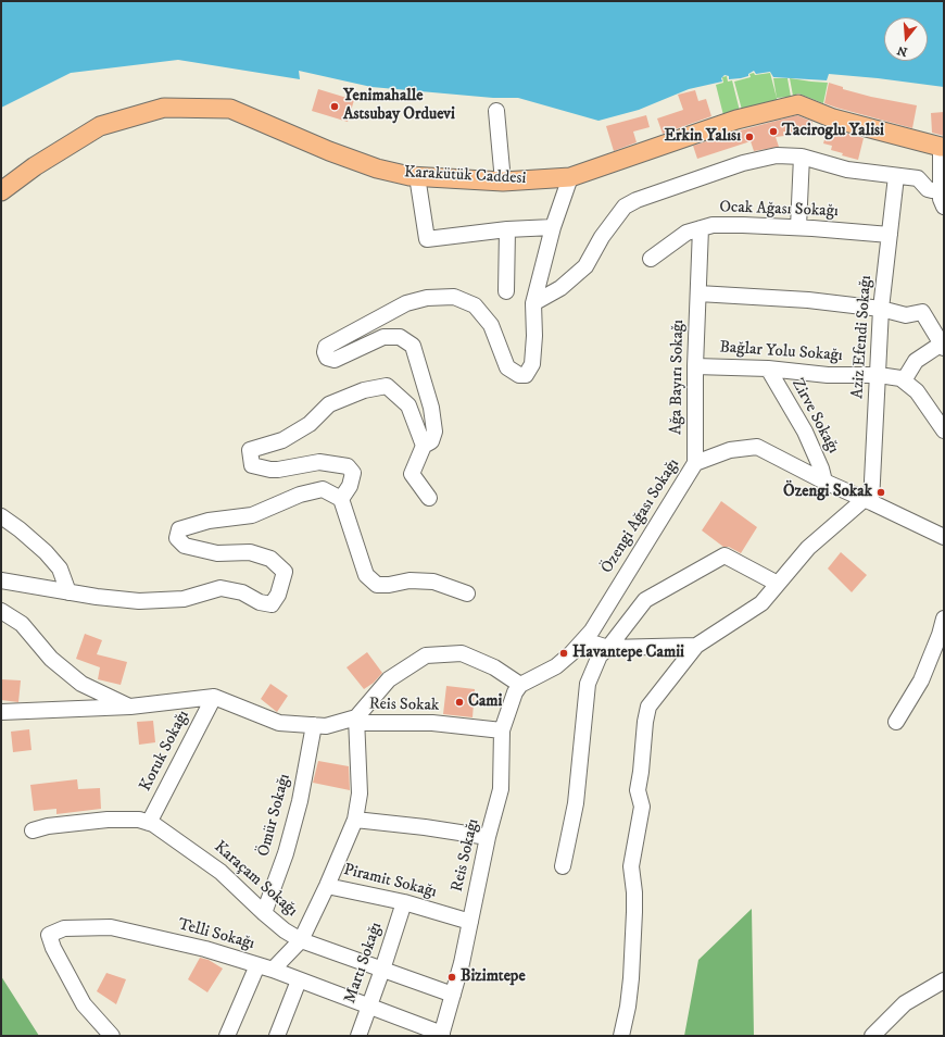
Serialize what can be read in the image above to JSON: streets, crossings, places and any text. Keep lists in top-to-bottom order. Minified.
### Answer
{"streets":{"main road":["Karakütük Caddesi"],"street":["Ocak Ağası Sokağı","Aziz Efendi Sokağı","Bağlar Yolu Sokağı","Ağa Bayırı Sokağı","Zirve Sokağı","Özengi Ağası Sokağı","Reis Sokak","Koruk Sokağı","Ömür Sokağı","Reis Sokağı","Karaçam Sokağı","Piramit Sokağı","Telli Sokağı","Martı Sokağı"]},"crossings":[["Ocak Ağası Sokağı","Aziz Efendi Sokağı"],["Ocak Ağası Sokağı","Ağa Bayırı Sokağı"],["Aziz Efendi Sokağı","Bağlar Yolu Sokağı"],["Aziz Efendi Sokağı","Özengi Ağası Sokağı"],["Bağlar Yolu Sokağı","Ağa Bayırı Sokağı"],["Bağlar Yolu Sokağı","Zirve Sokağı"],["Ağa Bayırı Sokağı","Özengi Ağası Sokağı"],["Zirve Sokağı","Özengi Ağası Sokağı"],["Özengi Ağası Sokağı","Reis Sokağı"],["Reis Sokak","Koruk Sokağı"],["Reis Sokak","Ömür Sokağı"],["Reis Sokak","Reis Sokağı"],["Koruk Sokağı","Karaçam Sokağı"],["Ömür Sokağı","Karaçam Sokağı"],["Reis Sokağı","Karaçam Sokağı"],["Reis Sokağı","Piramit Sokağı"],["Reis Sokağı","Telli Sokağı"],["Karaçam Sokağı","Martı Sokağı"],["Piramit Sokağı","Martı Sokağı"],["Telli Sokağı","Martı Sokağı"]],"places":["Yenimahalle Astsubay Orduevi","Taciroglu Yalisi","Erkin Yalısı","Özengi Sokak","Havantepe Camii","Cami","Bizimtepe"],"north":"bottom"}
